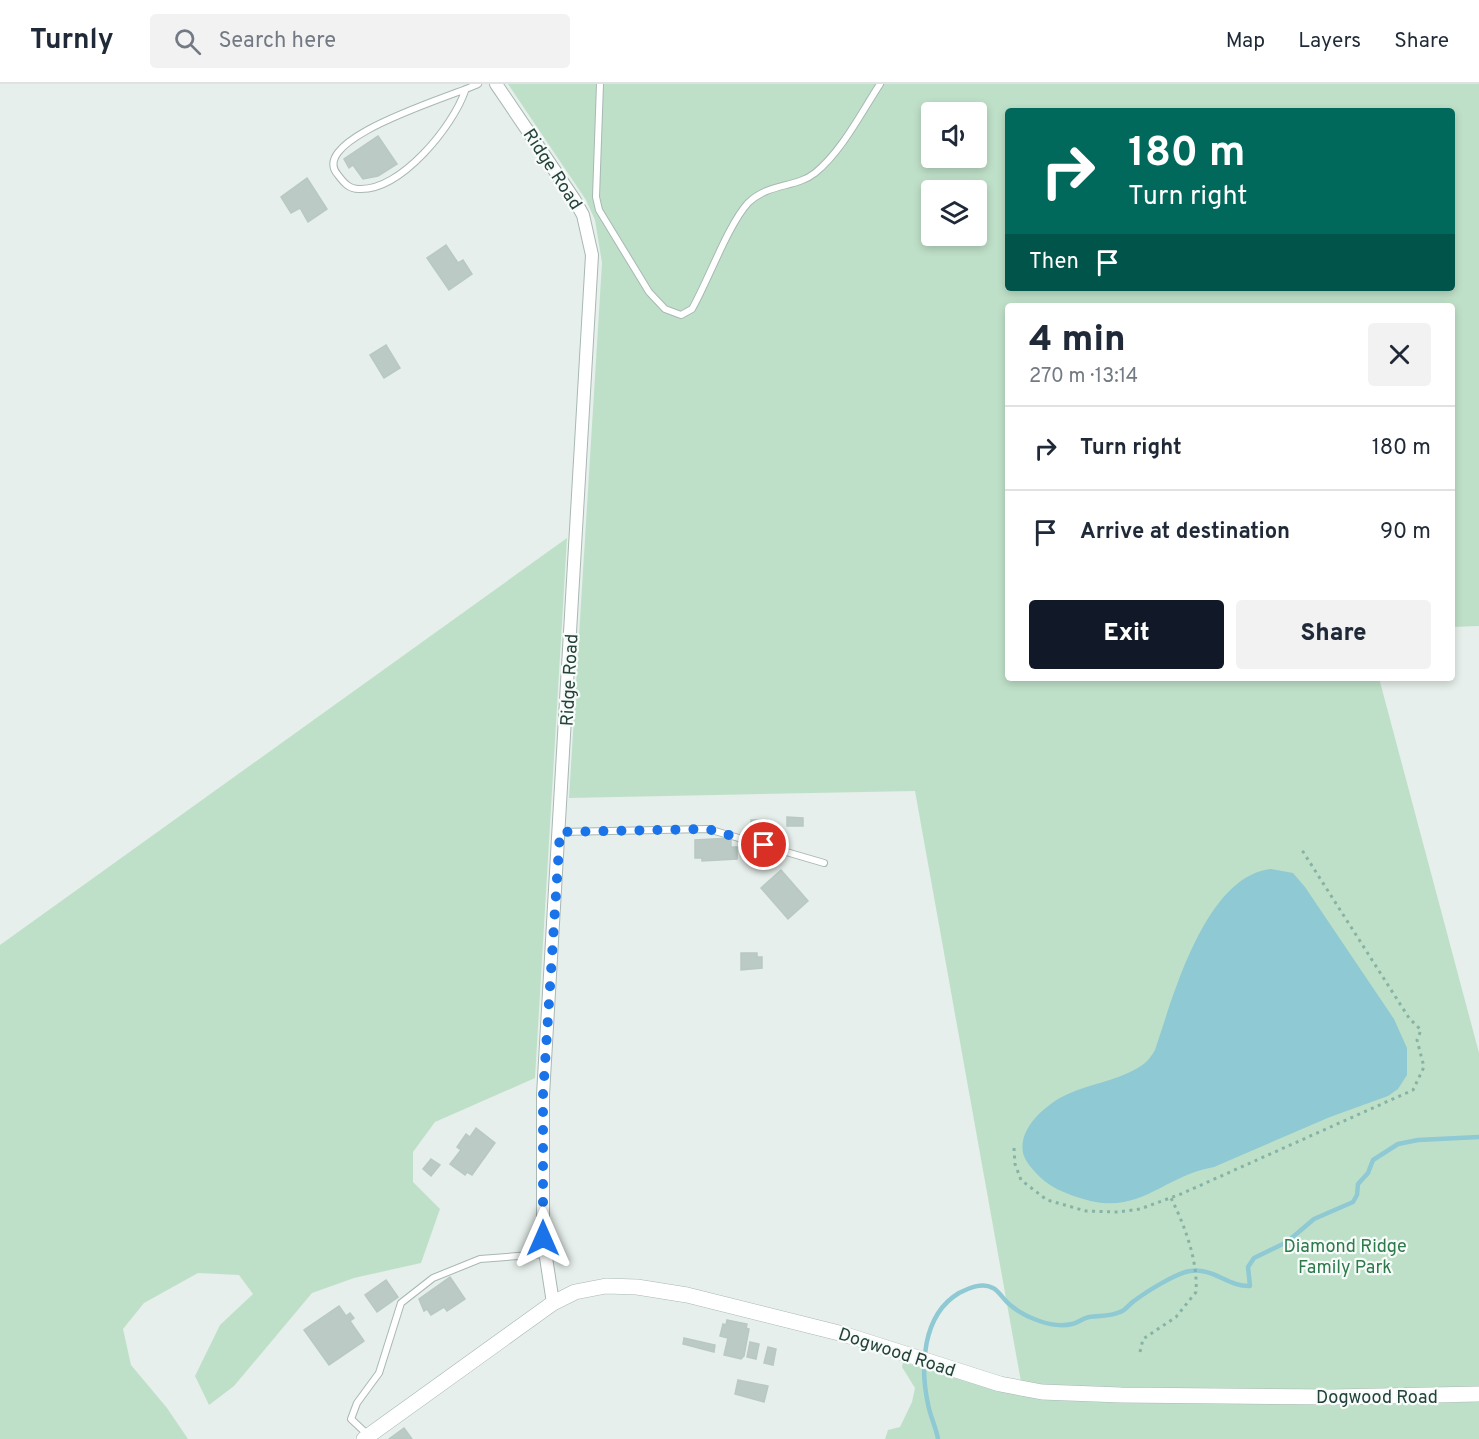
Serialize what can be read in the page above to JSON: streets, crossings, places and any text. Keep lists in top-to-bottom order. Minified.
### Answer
{"streets":{"street":["Ridge Road","Dogwood Road"]},"crossings":[["Ridge Road","Dogwood Road"]],"parks":["Diamond Ridge Family Park"],"page":{"header":"Turnly","search":"Search here","nav":["Map","Layers","Share"],"turn":["180 m","Turn right"],"then":"Then","heading":["4 min","270 m · 13:14"],"list":[{"name":"Turn right","value":"180 m"},{"name":"Arrive at destination","value":"90 m"}],"buttons":["Exit","Share"]}}
